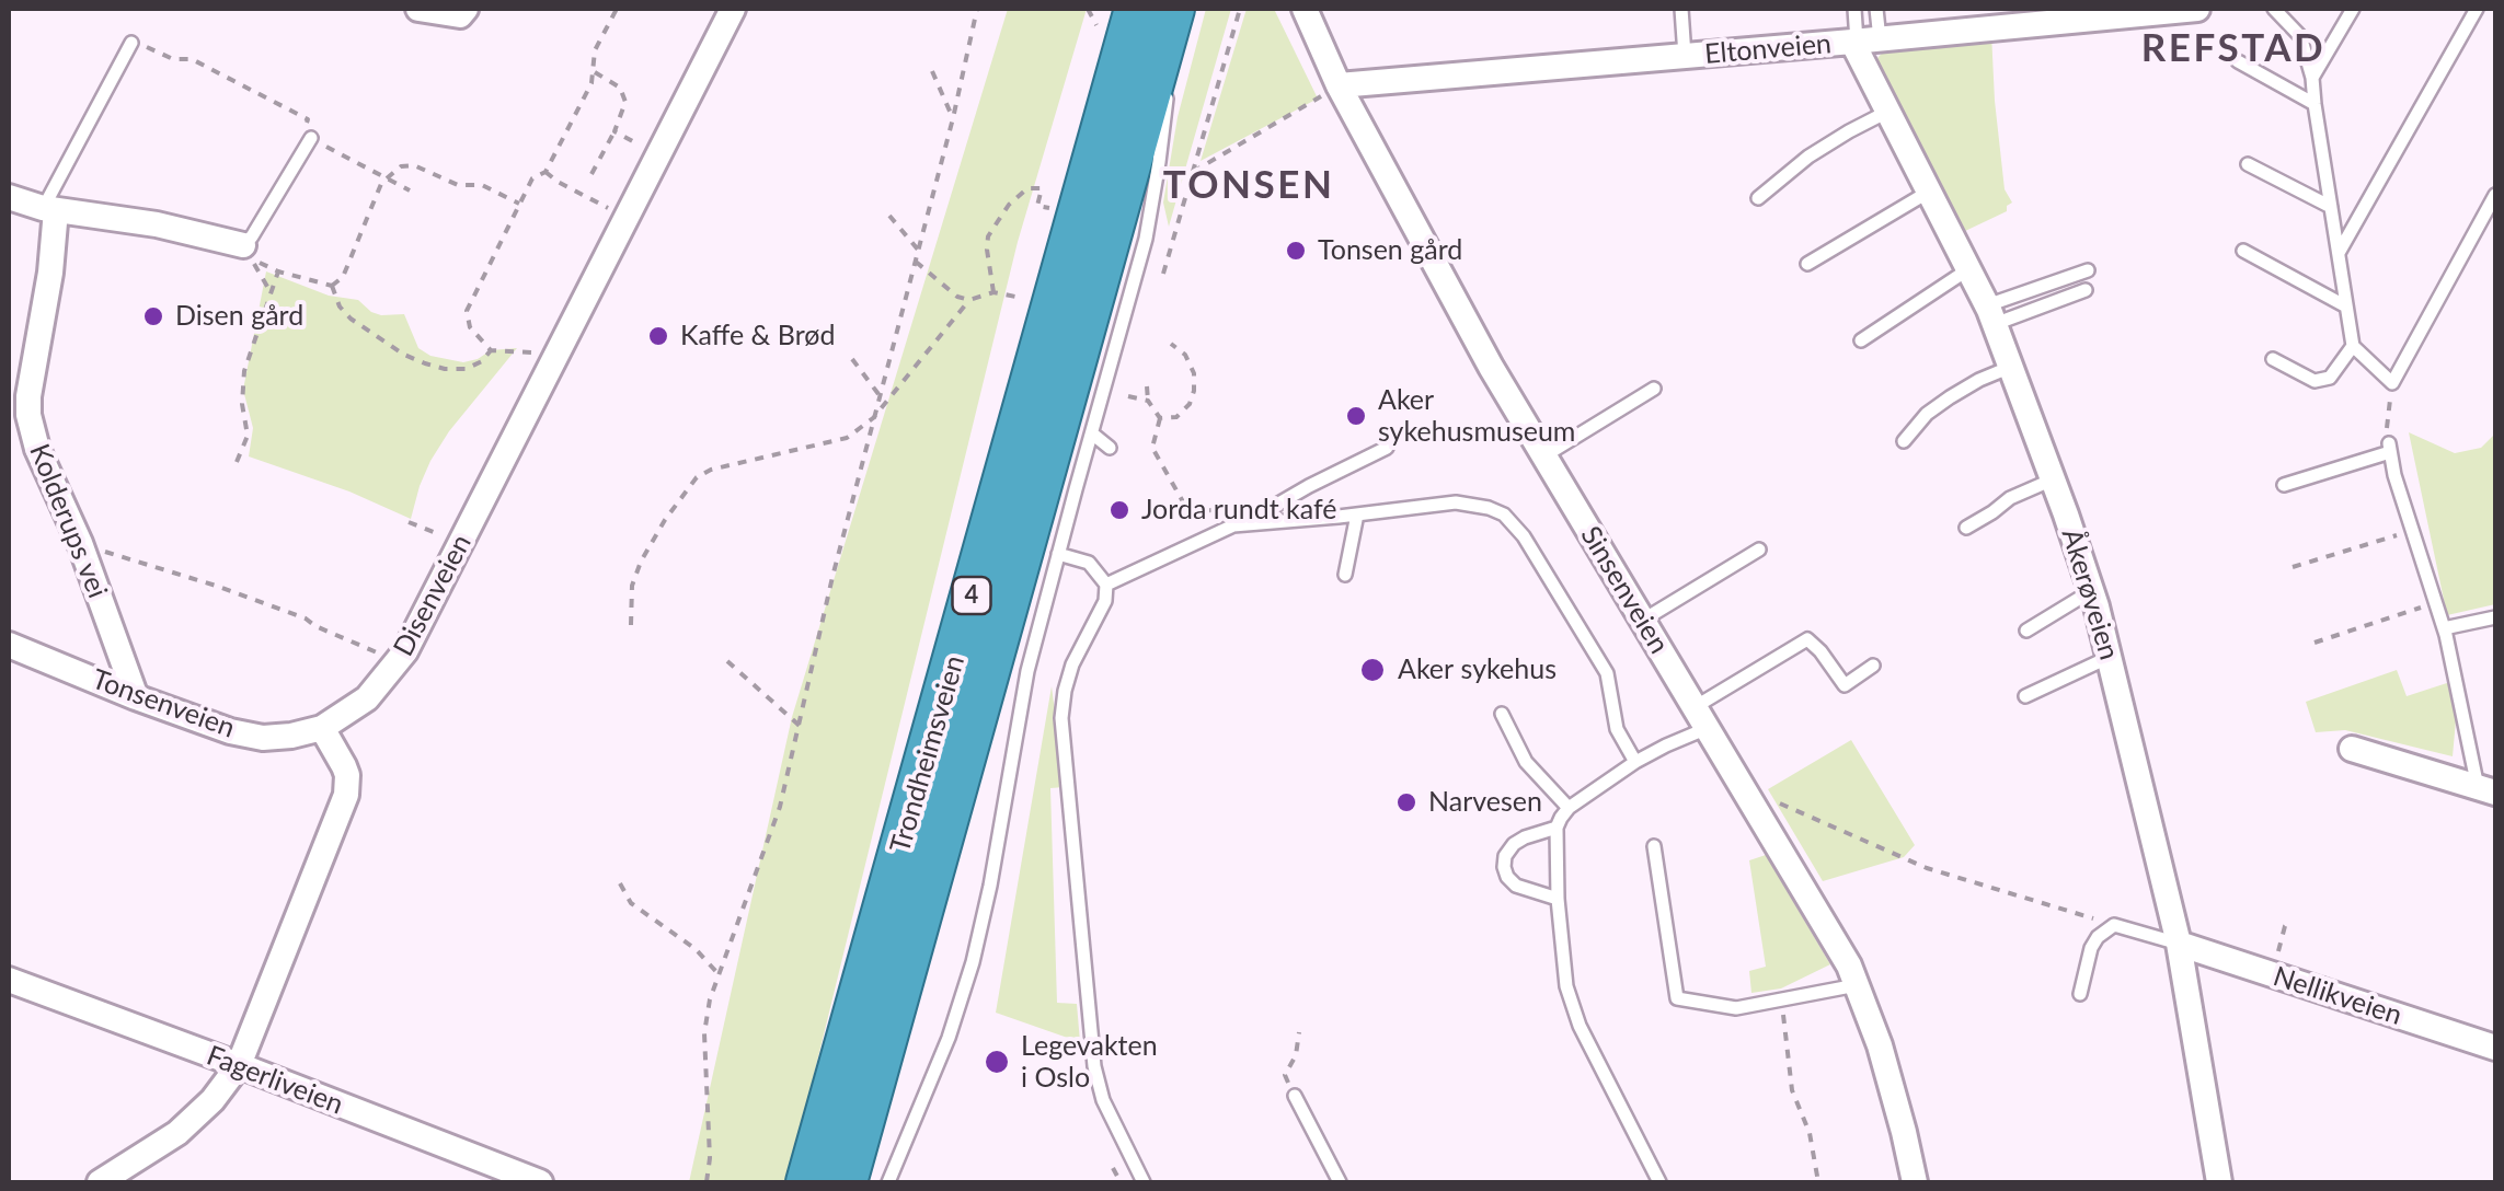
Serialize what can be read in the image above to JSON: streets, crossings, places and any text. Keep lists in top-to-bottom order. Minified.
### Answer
{"streets":{"highway":["4","Trondheimsveien"],"street":["Eltonveien","Kolderups vei","Sinsenveien","Åkerøveien","Disenveien","Tonsenveien","Nellikveien","Fagerliveien"]},"crossings":[["Eltonveien","Sinsenveien"],["Eltonveien","Åkerøveien"],["Kolderups vei","Tonsenveien"],["Åkerøveien","Nellikveien"],["Disenveien","Tonsenveien"]],"districts":["REFSTAD","TONSEN"],"places":["Tonsen gård","Disen gård","Kaffe & Brød","Aker sykehusmuseum","Jorda rundt kafé","Aker sykehus","Narvesen","Legevakten i Oslo"]}
